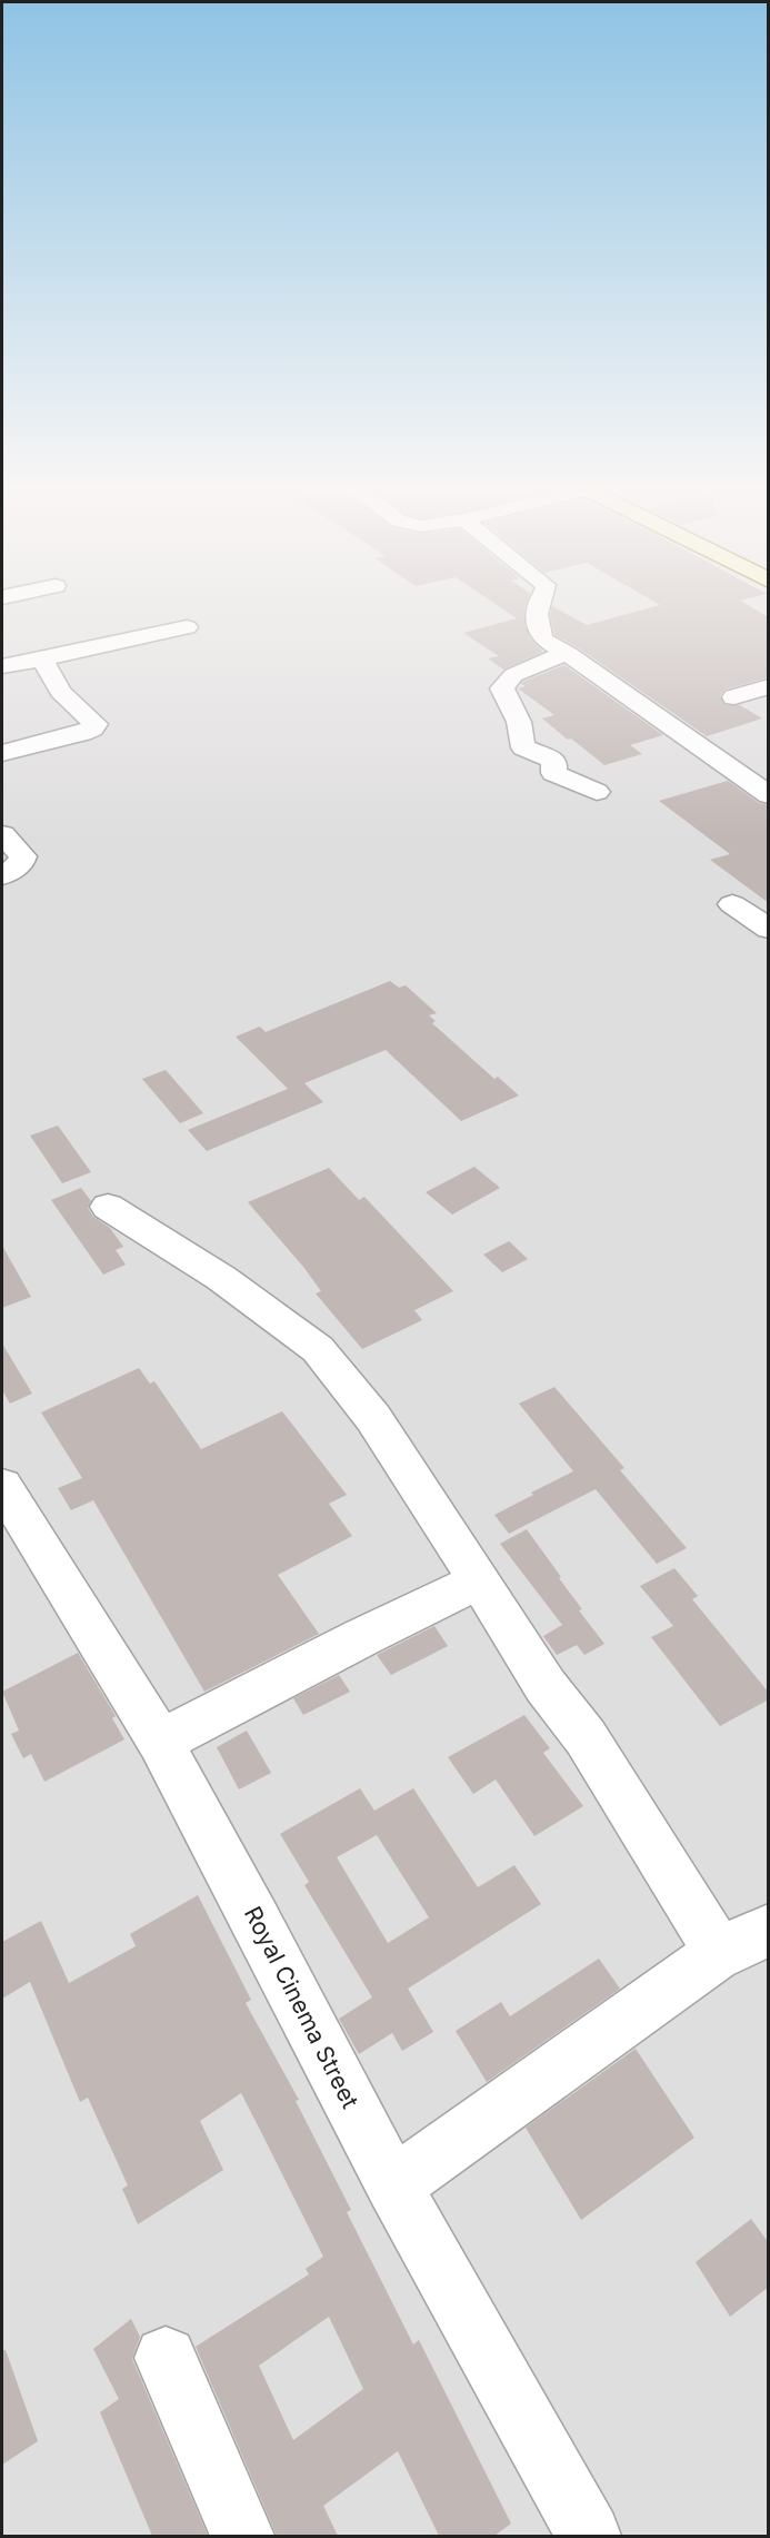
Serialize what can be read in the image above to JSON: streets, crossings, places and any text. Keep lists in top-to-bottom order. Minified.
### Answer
{"streets":{"street":["Royal Cinema Street"]}}
